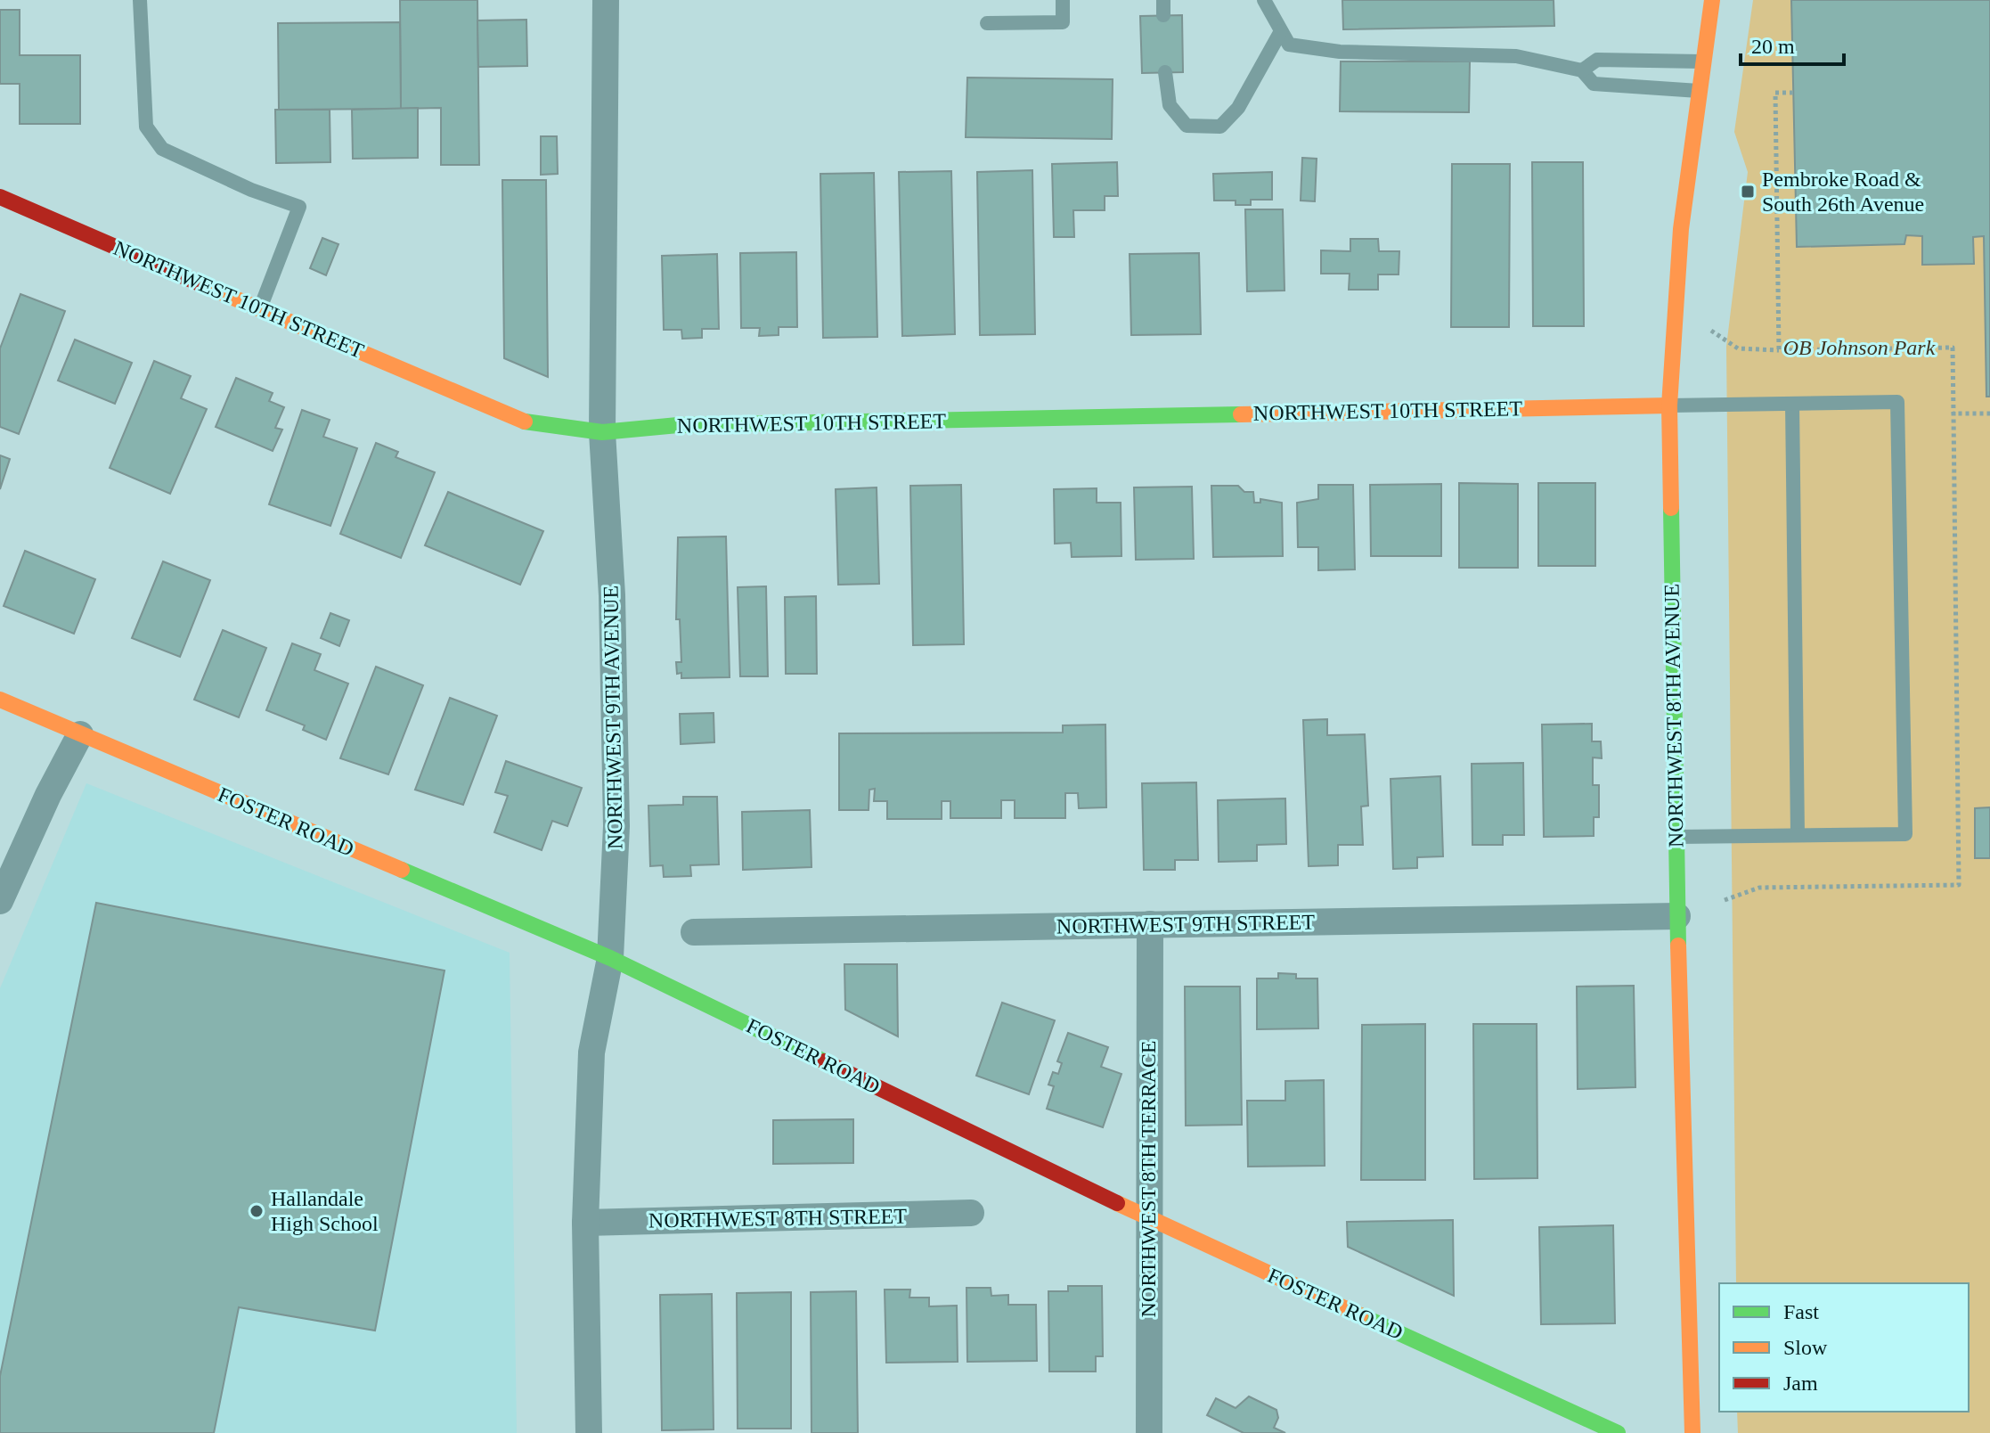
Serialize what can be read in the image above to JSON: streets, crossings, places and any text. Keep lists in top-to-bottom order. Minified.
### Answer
{"streets":{"street":["NORTHWEST 10TH STREET","NORTHWEST 8TH AVENUE","NORTHWEST 9TH AVENUE","FOSTER ROAD","NORTHWEST 9TH STREET","NORTHWEST 8TH TERRACE","NORTHWEST 8TH STREET"]},"crossings":[["NORTHWEST 10TH STREET","NORTHWEST 8TH AVENUE"],["NORTHWEST 10TH STREET","NORTHWEST 9TH AVENUE"],["NORTHWEST 8TH AVENUE","NORTHWEST 9TH STREET"],["NORTHWEST 9TH AVENUE","FOSTER ROAD"],["NORTHWEST 9TH AVENUE","NORTHWEST 8TH STREET"],["FOSTER ROAD","NORTHWEST 8TH TERRACE"],["NORTHWEST 9TH STREET","NORTHWEST 8TH TERRACE"]],"parks":["OB Johnson Park"],"places":{"transit":["Pembroke Road & South 26th Avenue"],"other":["Hallandale High School"]},"legend":["Fast","Slow","Jam"],"scale_bar":"20 m"}
